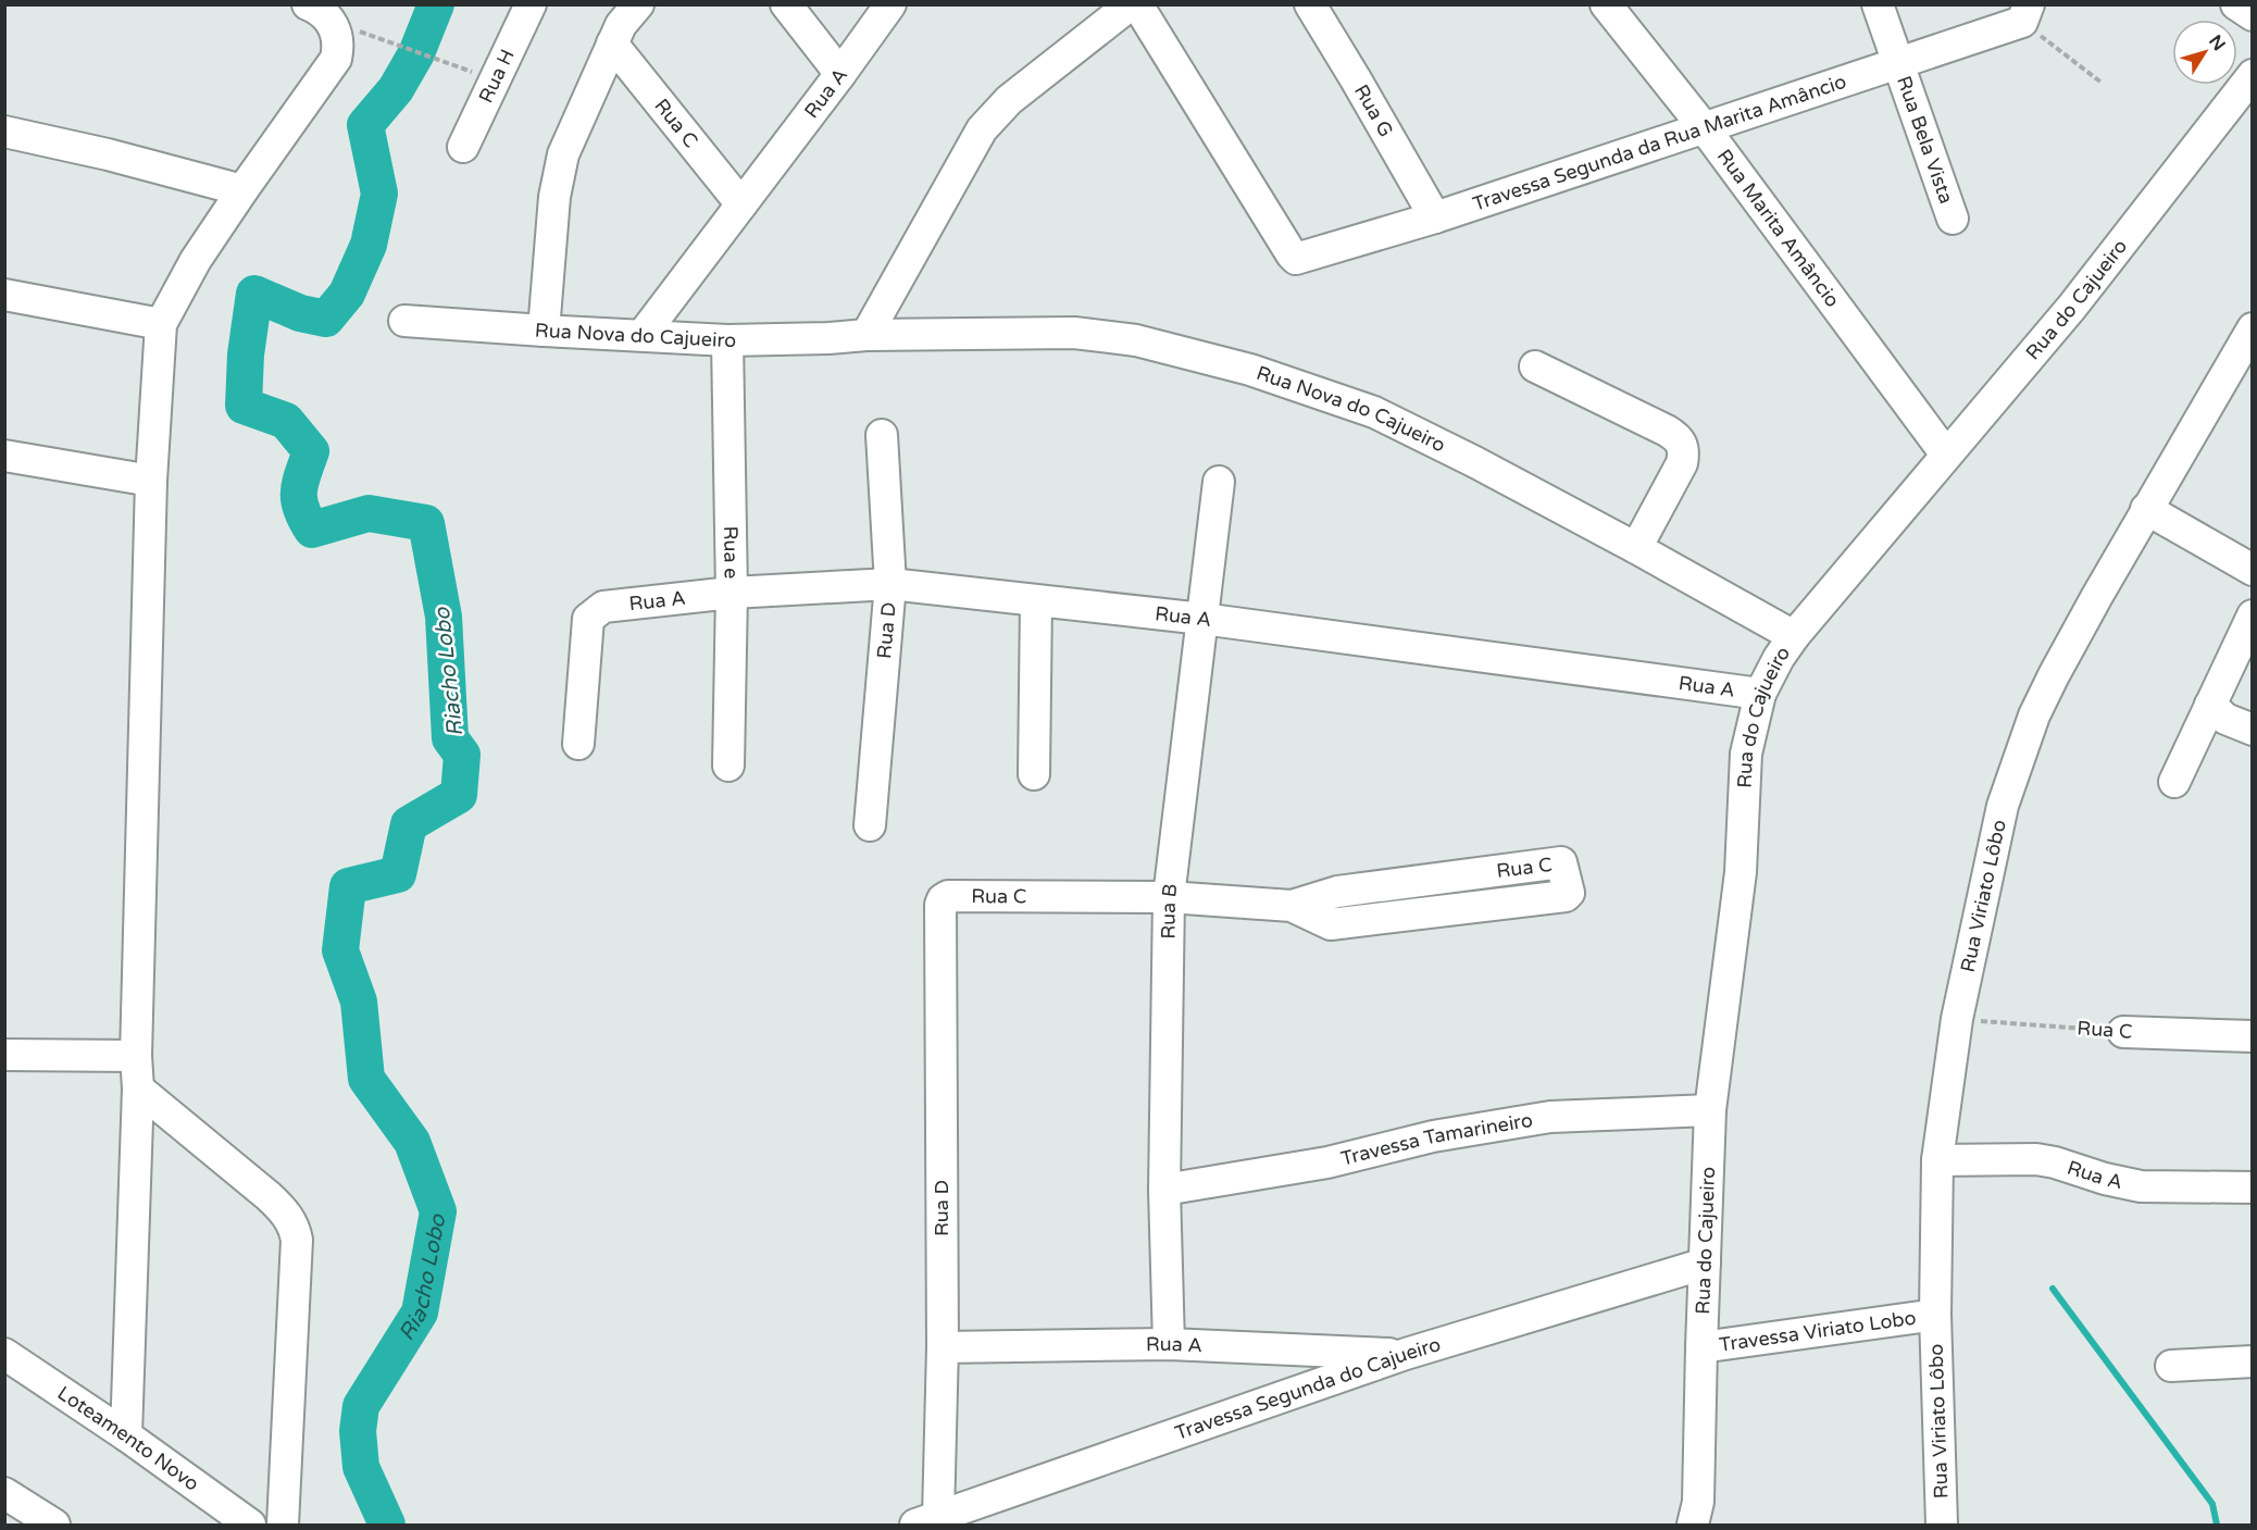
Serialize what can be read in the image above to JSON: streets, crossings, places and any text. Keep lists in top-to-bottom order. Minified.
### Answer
{"streets":{"street":["Rua H","Rua A","Rua G","Rua C","Rua Bela Vista","Travessa Segunda da Rua Marita Amâncio","Rua Marita Amâncio","Rua do Cajueiro","Rua Nova do Cajueiro","Rua e","Rua D","Rua Viriato Lôbo","Rua B","Travessa Tamarineiro","Travessa Viriato Lobo","Travessa Segunda do Cajueiro","Loteamento Novo"]},"crossings":[["Rua A","Rua C"],["Rua A","Rua do Cajueiro"],["Rua A","Rua Nova do Cajueiro"],["Rua A","Rua e"],["Rua A","Rua D"],["Rua A","Rua Viriato Lôbo"],["Rua A","Rua B"],["Rua A","Travessa Segunda do Cajueiro"],["Rua G","Travessa Segunda da Rua Marita Amâncio"],["Rua C","Rua D"],["Rua C","Rua Viriato Lôbo"],["Rua C","Rua B"],["Rua Bela Vista","Travessa Segunda da Rua Marita Amâncio"],["Travessa Segunda da Rua Marita Amâncio","Rua Marita Amâncio"],["Rua Marita Amâncio","Rua do Cajueiro"],["Rua do Cajueiro","Rua Nova do Cajueiro"],["Rua do Cajueiro","Travessa Tamarineiro"],["Rua do Cajueiro","Travessa Viriato Lobo"],["Rua do Cajueiro","Travessa Segunda do Cajueiro"],["Rua Nova do Cajueiro","Rua e"],["Rua D","Travessa Segunda do Cajueiro"],["Rua Viriato Lôbo","Travessa Viriato Lobo"],["Rua B","Travessa Tamarineiro"]],"water":["Riacho Lobo"],"north":"top right"}
